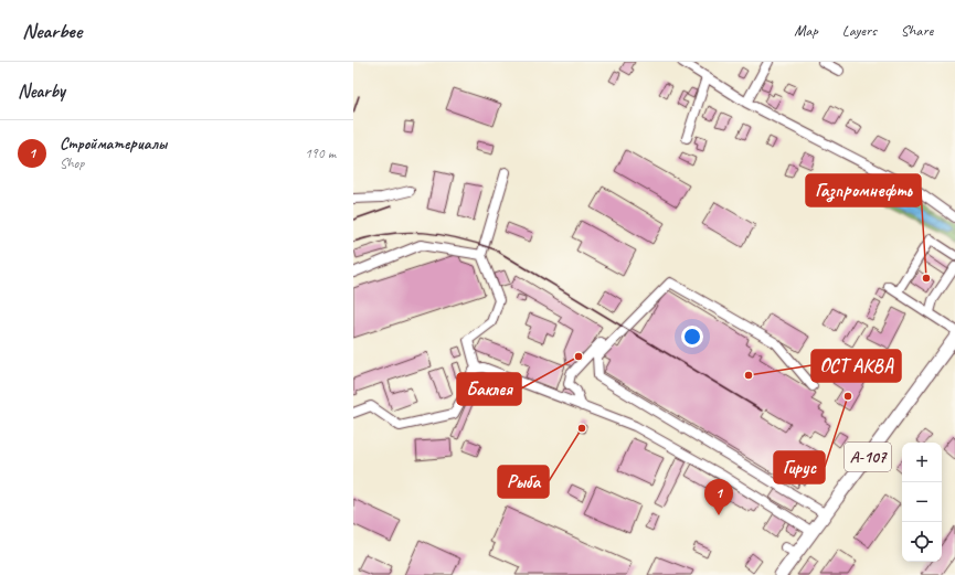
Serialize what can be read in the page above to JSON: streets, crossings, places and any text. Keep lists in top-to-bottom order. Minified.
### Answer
{"streets":{"main road":["А-107"]},"places":["Газпромнефть","Баклея","ОСТ АКВА","Гирус","Рыба"],"page":{"header":"Nearbee","nav":["Map","Layers","Share"],"heading":"Nearby","list":[{"mark":"1","name":"Стройматериалы","note":"Shop","value":"190 m"}],"map_buttons":["+","−"],"pins":"1"}}
